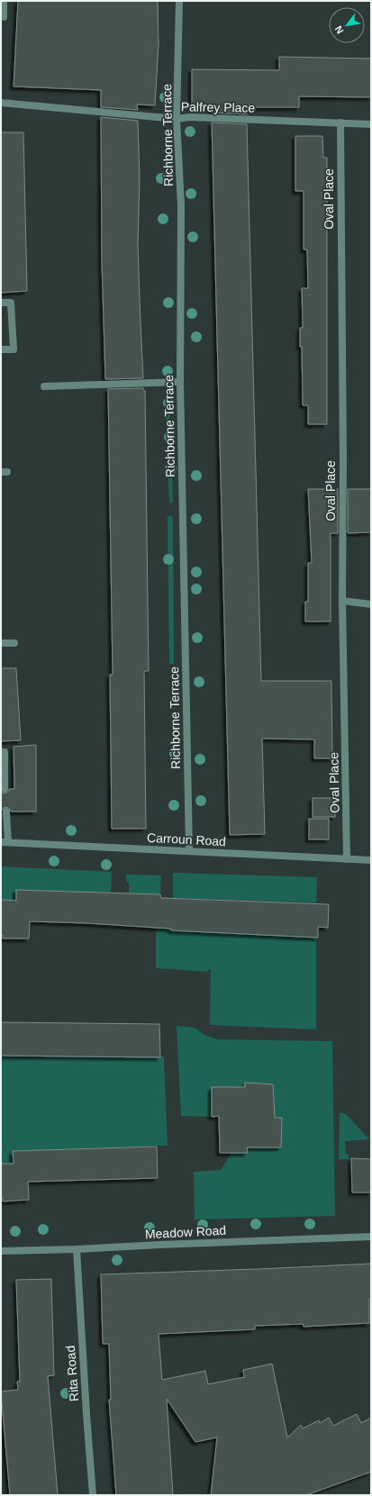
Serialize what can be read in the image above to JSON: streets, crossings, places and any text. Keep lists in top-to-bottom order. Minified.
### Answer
{"streets":{"street":["Palfrey Place","Richborne Terrace","Oval Place","Carroun Road","Meadow Road","Rita Road"]},"crossings":[["Palfrey Place","Richborne Terrace"],["Palfrey Place","Oval Place"],["Richborne Terrace","Carroun Road"],["Oval Place","Carroun Road"],["Meadow Road","Rita Road"]],"north":"bottom left"}
